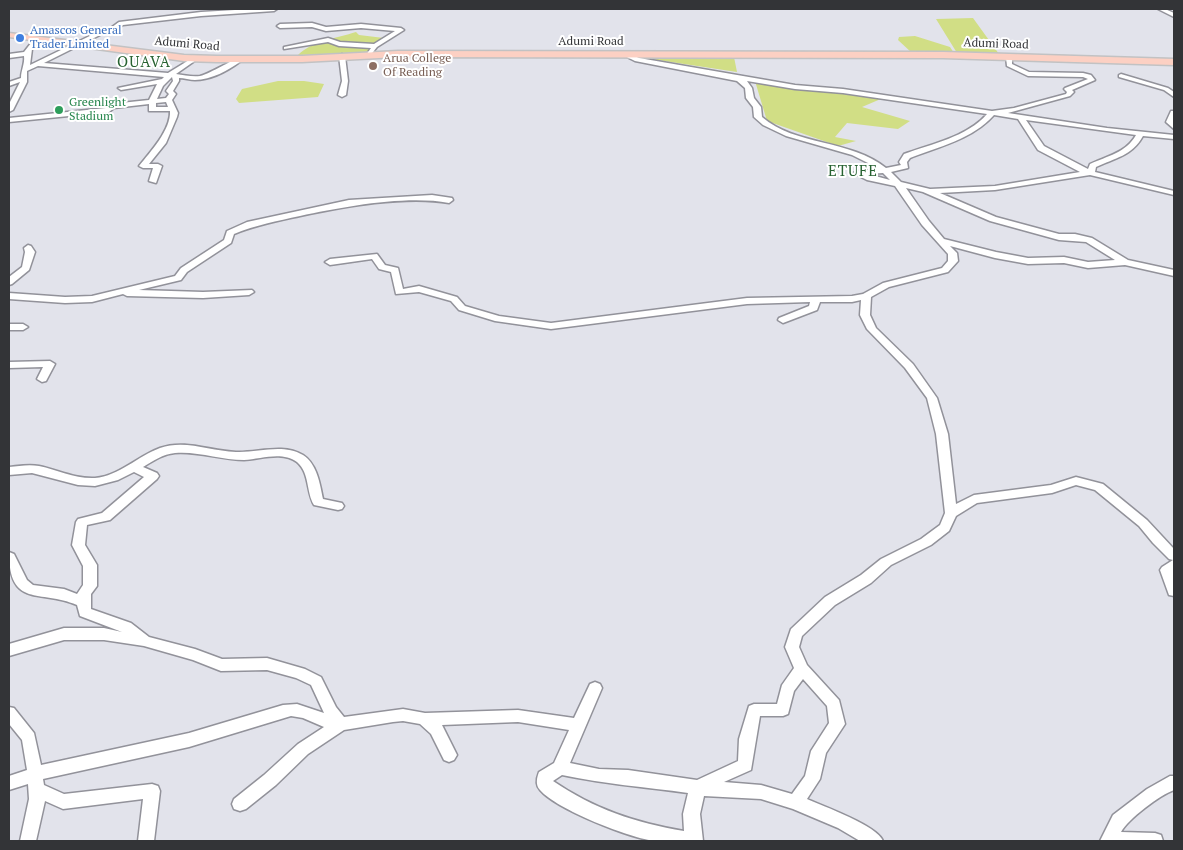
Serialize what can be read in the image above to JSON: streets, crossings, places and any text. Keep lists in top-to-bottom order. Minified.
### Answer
{"streets":{"main road":["Adumi Road"]},"districts":["OUAVA","ETUFE"],"places":["Amascos General Trader Limited","Arua College Of Reading","Greenlight Stadium"]}
